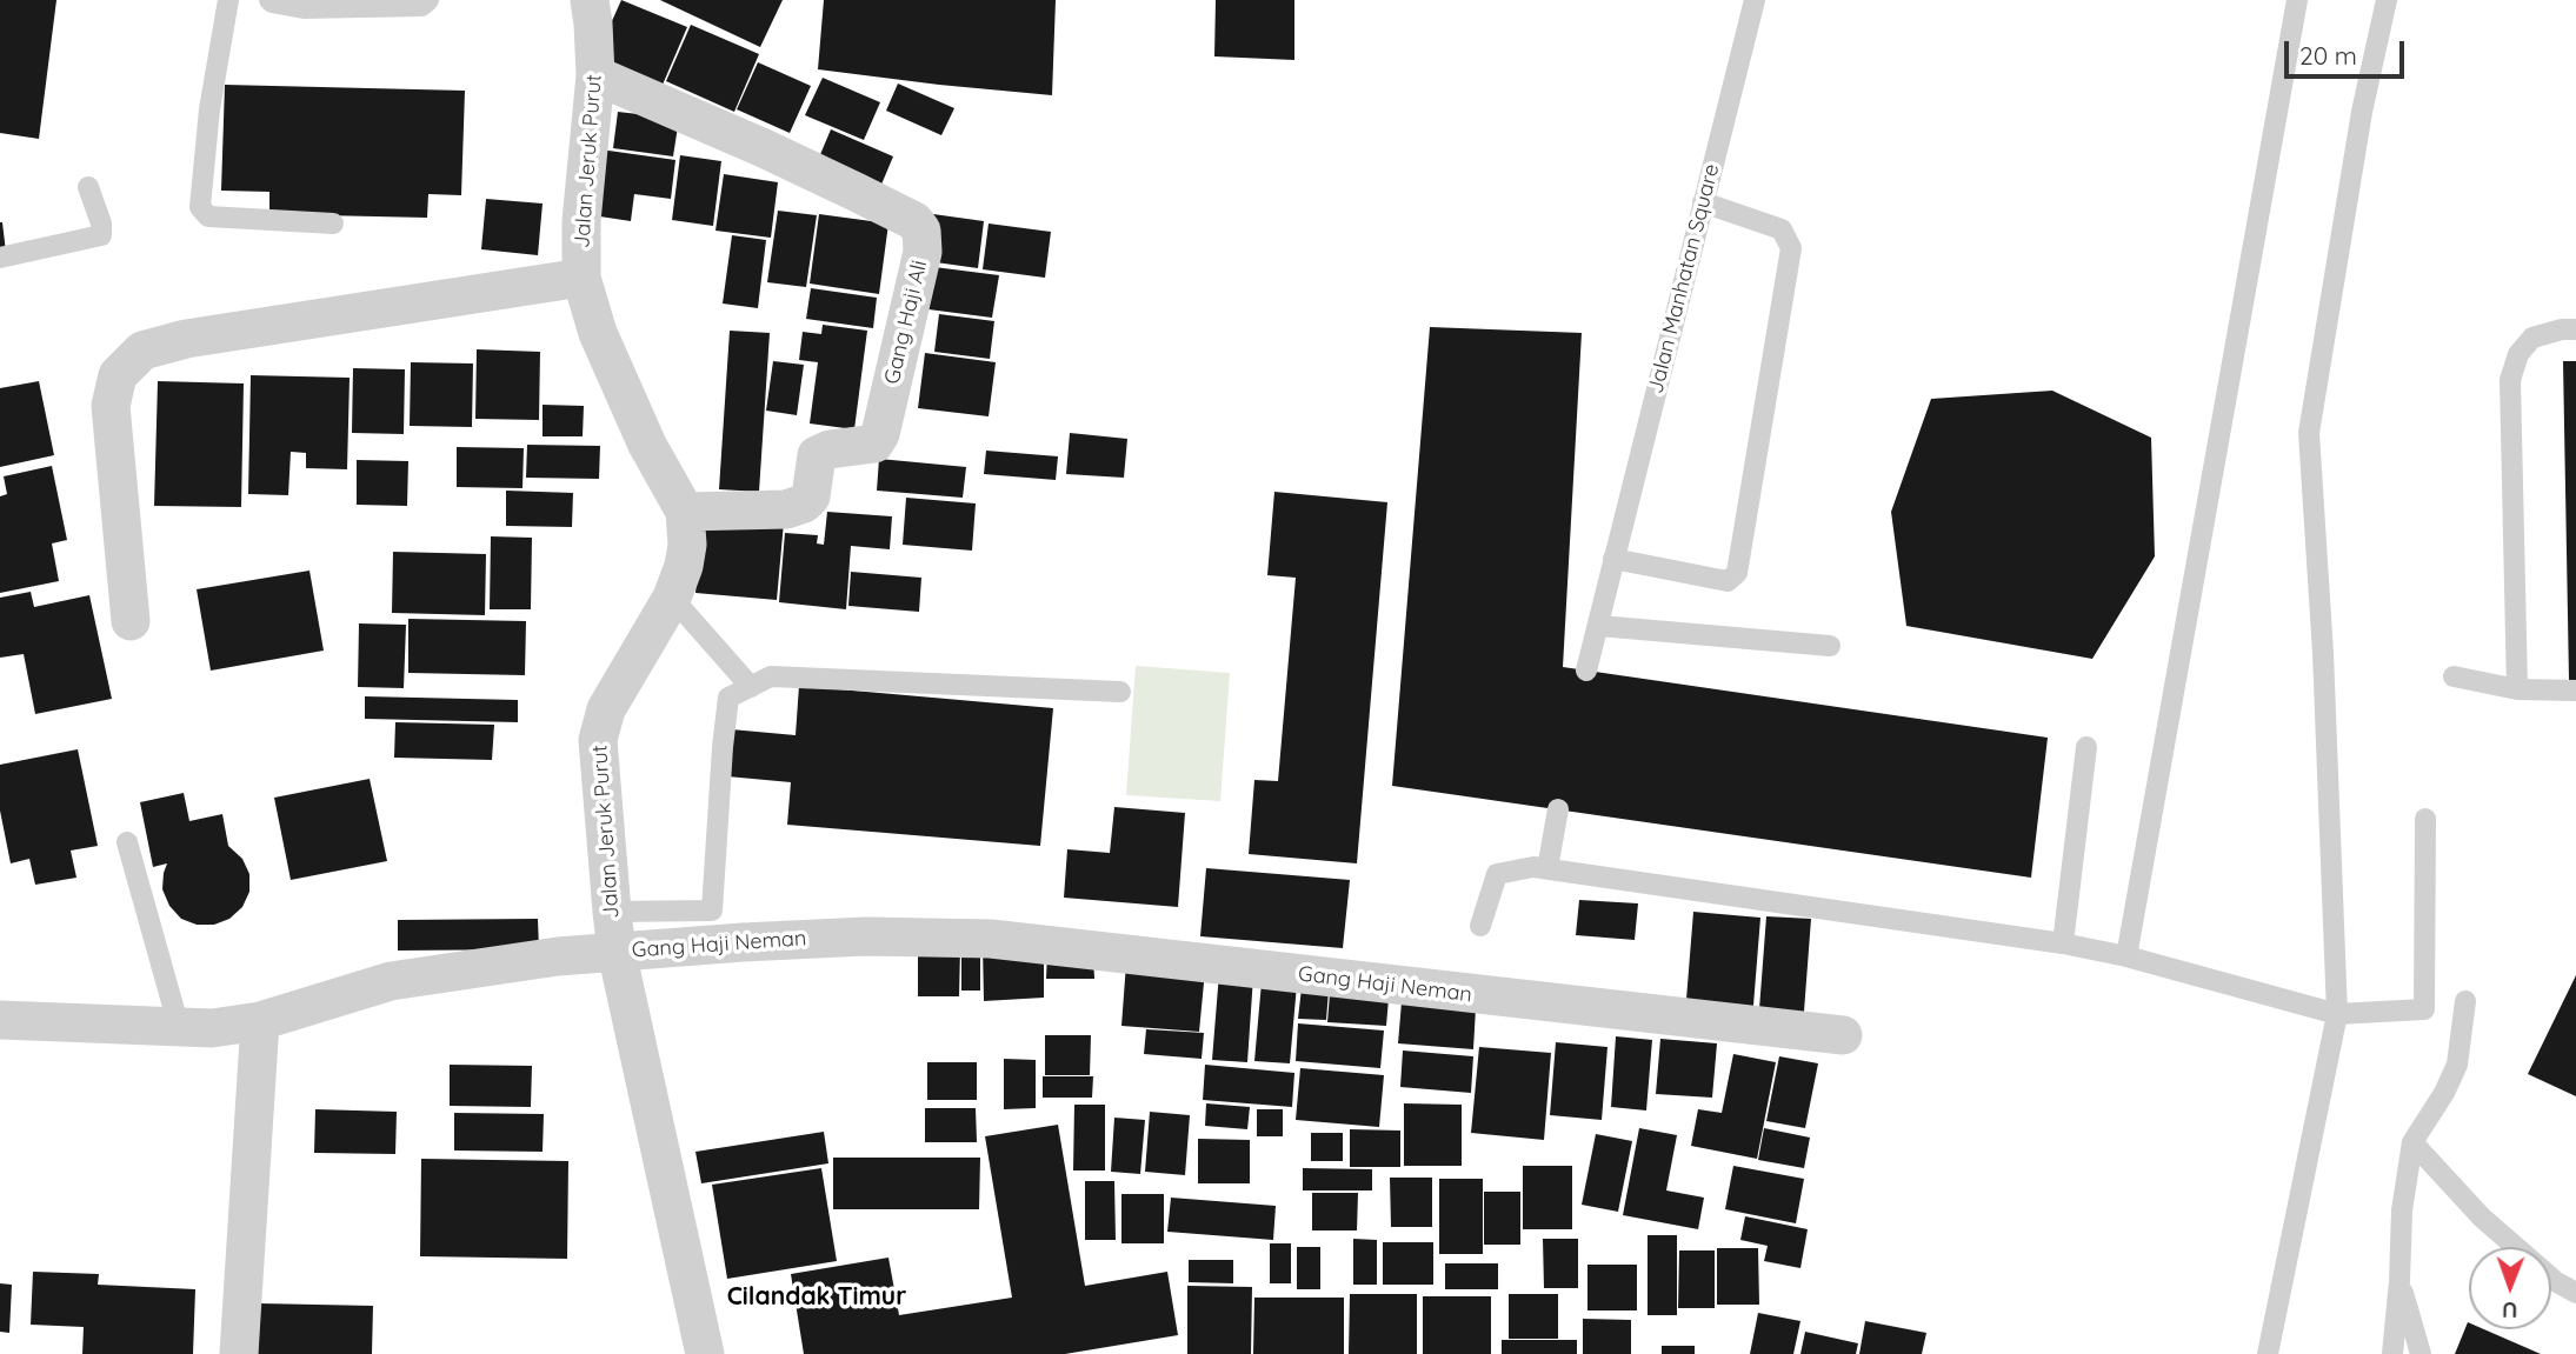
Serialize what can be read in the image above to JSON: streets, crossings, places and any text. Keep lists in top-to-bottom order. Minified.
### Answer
{"streets":{"street":["Jalan Jeruk Purut","Gang Haji Ali","Gang Haji Neman"],"lane":["Jalan Manhatan Square"]},"crossings":[["Jalan Jeruk Purut","Gang Haji Ali"],["Jalan Jeruk Purut","Gang Haji Neman"]],"districts":["Cilandak Timur"],"scale_bar":"20 m","north":"bottom"}
